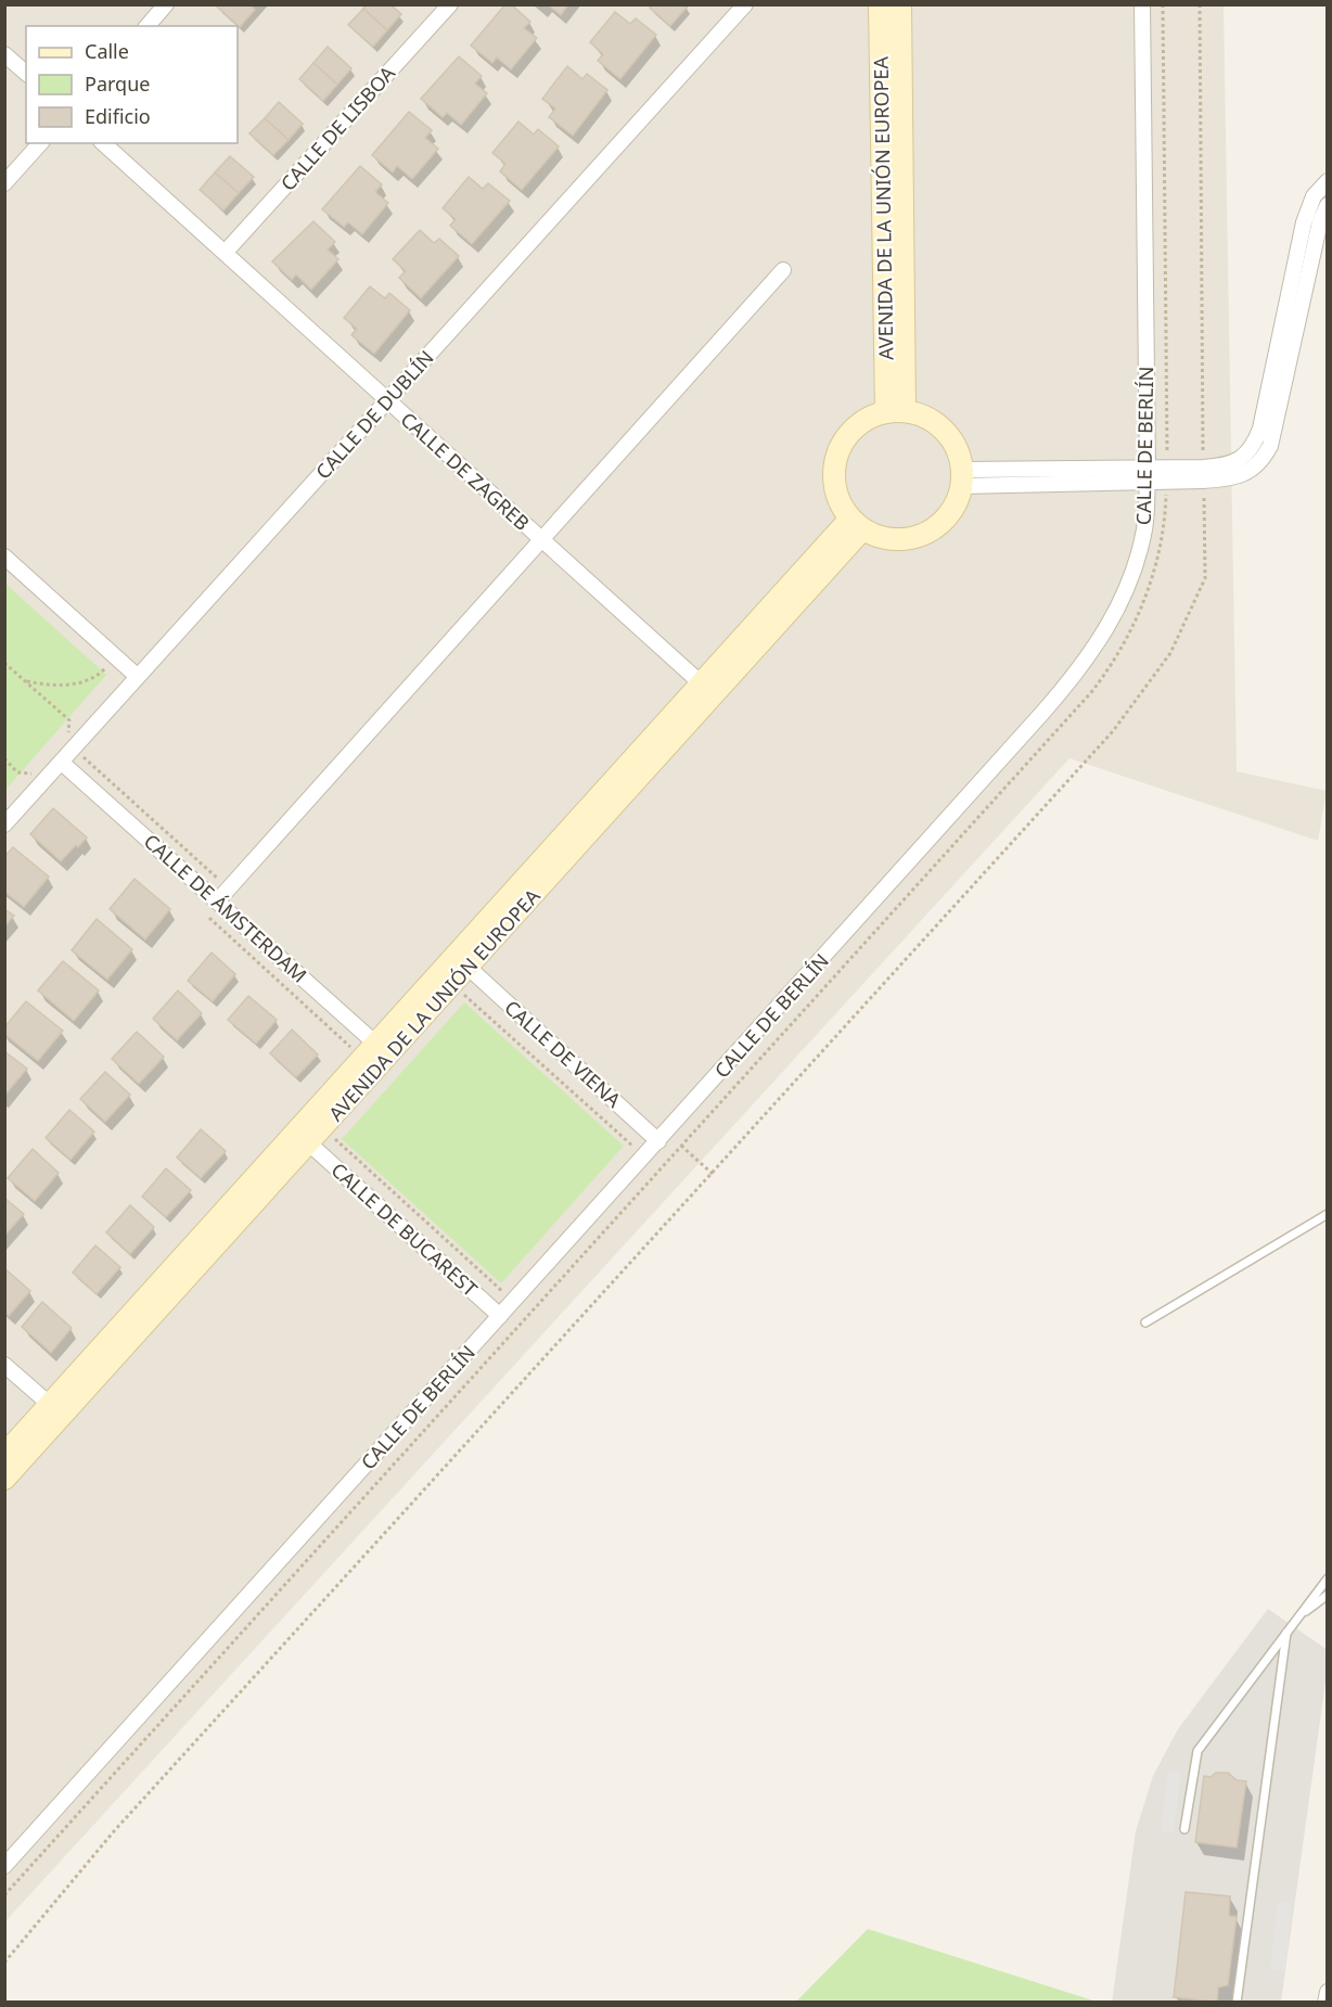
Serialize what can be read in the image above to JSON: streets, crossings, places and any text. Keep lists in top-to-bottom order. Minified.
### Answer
{"streets":{"street":["CALLE DE LISBOA","AVENIDA DE LA UNIÓN EUROPEA","CALLE DE DUBLÍN","CALLE DE BERLÍN","CALLE DE ZAGREB","CALLE DE ÁMSTERDAM","CALLE DE VIENA","CALLE DE BUCAREST"]},"crossings":[["CALLE DE LISBOA","CALLE DE ZAGREB"],["AVENIDA DE LA UNIÓN EUROPEA","CALLE DE ZAGREB"],["AVENIDA DE LA UNIÓN EUROPEA","CALLE DE ÁMSTERDAM"],["AVENIDA DE LA UNIÓN EUROPEA","CALLE DE VIENA"],["AVENIDA DE LA UNIÓN EUROPEA","CALLE DE BUCAREST"],["CALLE DE DUBLÍN","CALLE DE ZAGREB"],["CALLE DE DUBLÍN","CALLE DE ÁMSTERDAM"],["CALLE DE BERLÍN","CALLE DE VIENA"],["CALLE DE BERLÍN","CALLE DE BUCAREST"]],"legend":["Calle","Parque","Edificio"]}
